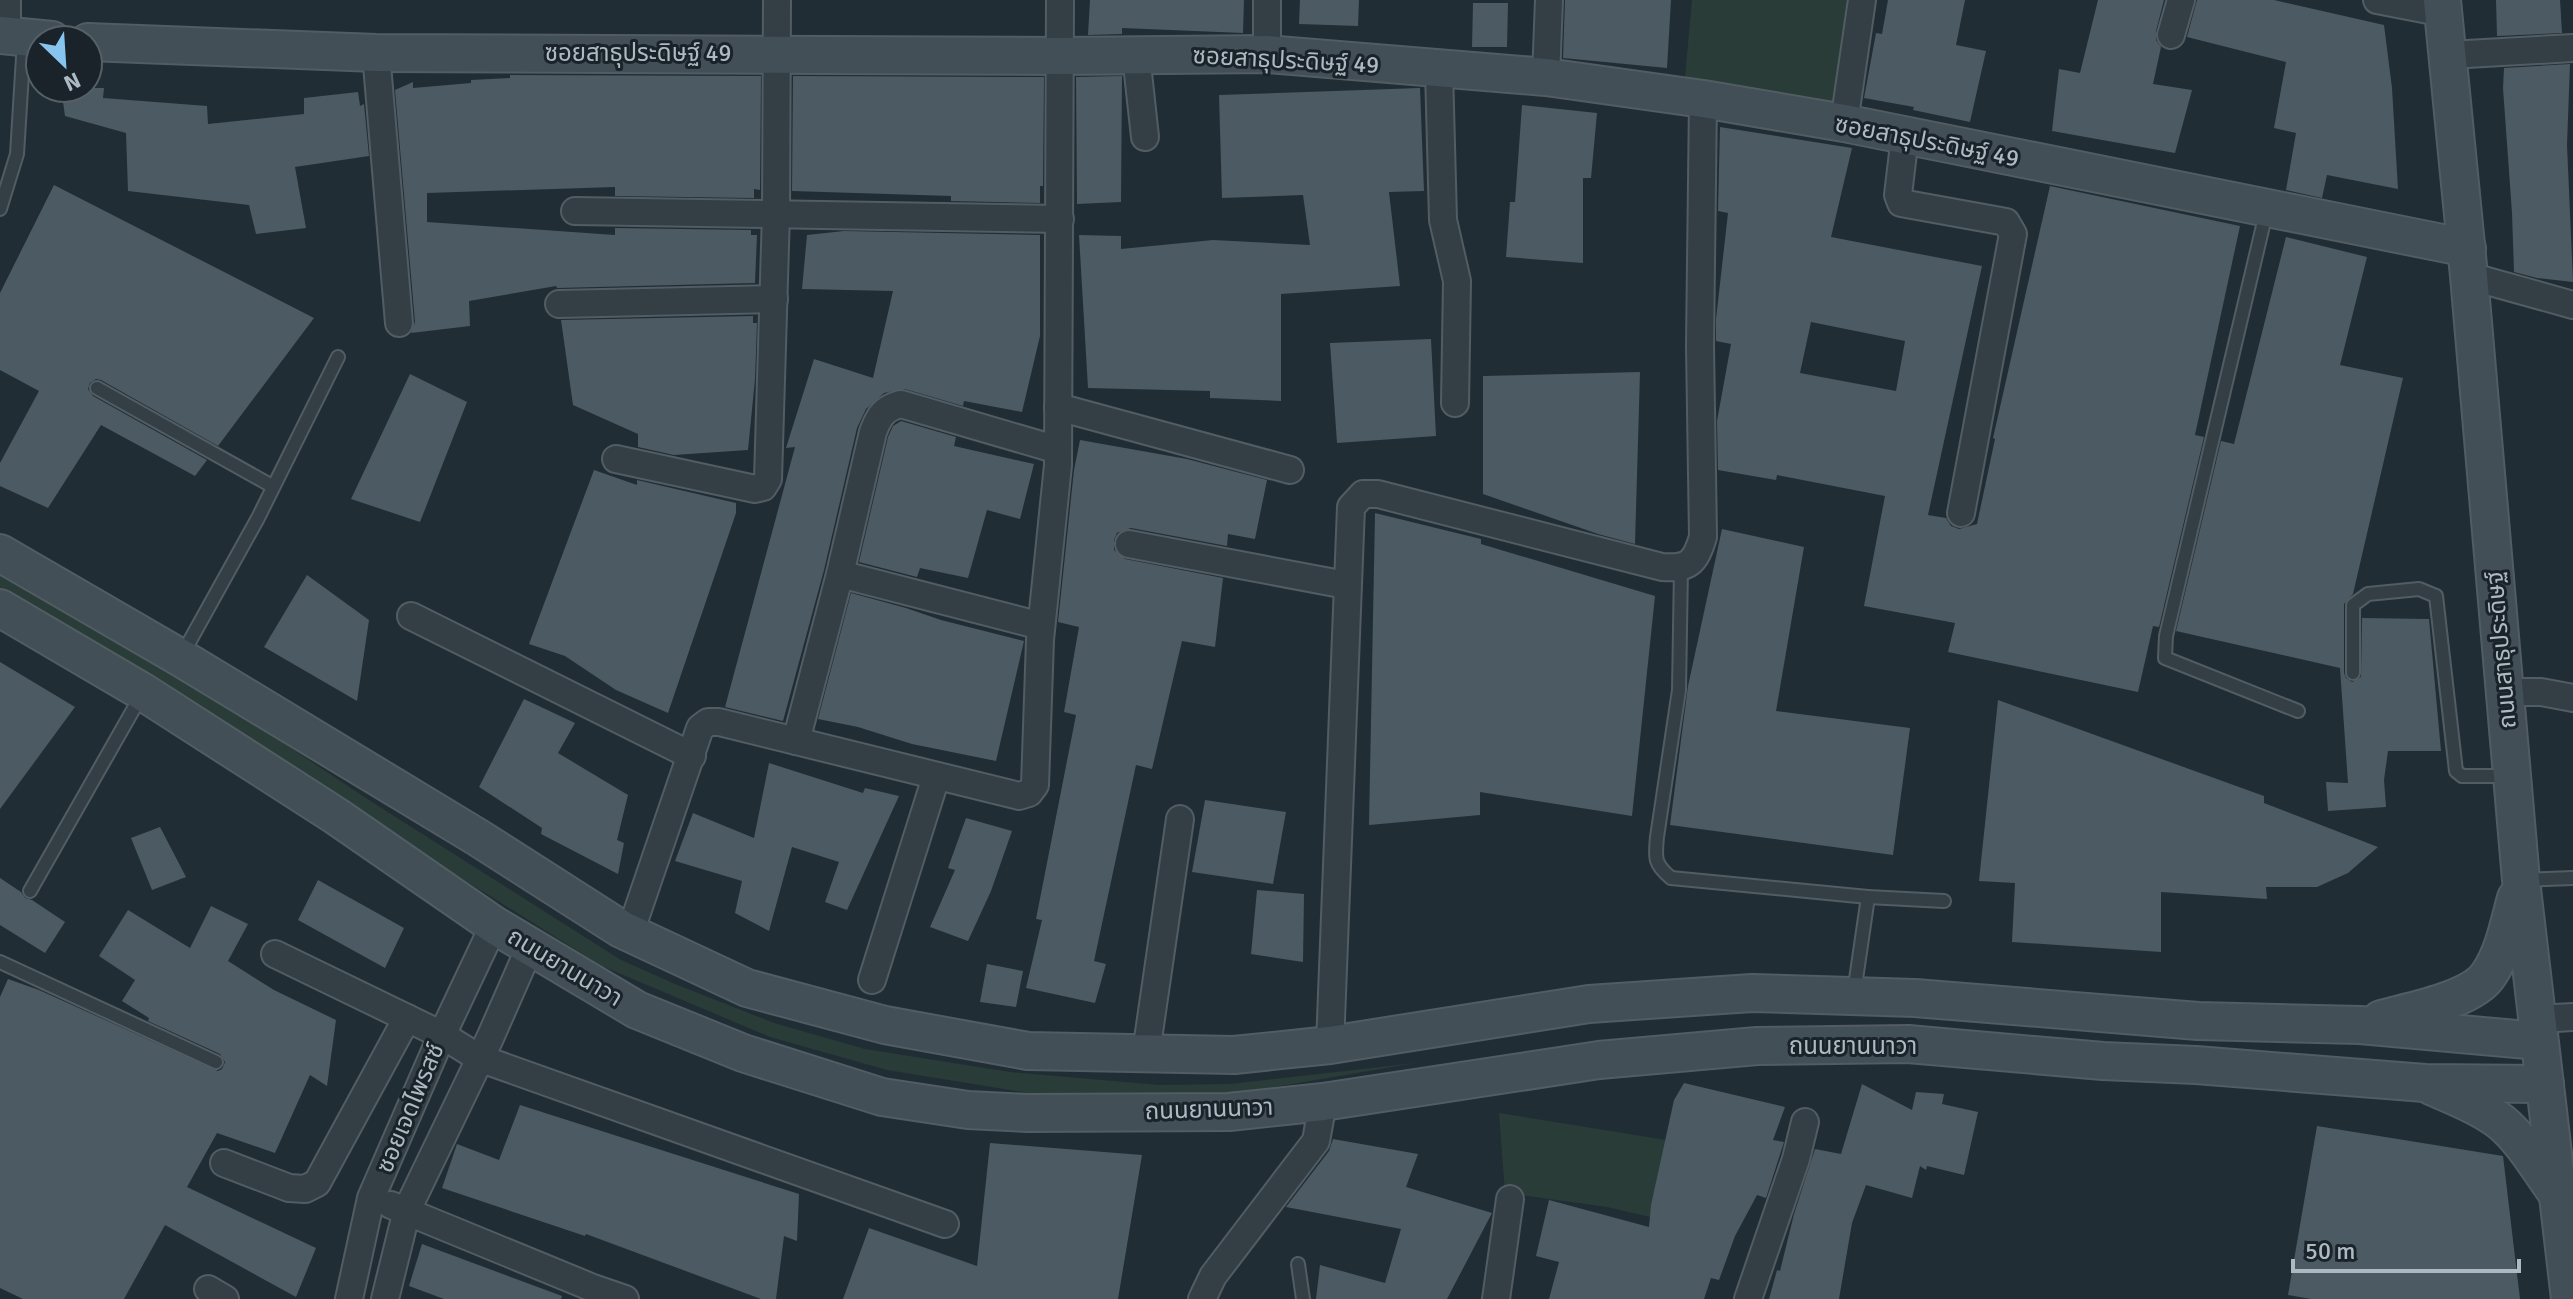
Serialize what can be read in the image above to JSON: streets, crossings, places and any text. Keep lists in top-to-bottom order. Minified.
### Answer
{"streets":{"main road":["ซอยสาธุประดิษฐ์ 49","ถนนสาธุประดิษฐ์","ถนนยานนาวา"],"street":["ซอยเจดไพรสซ์"]},"crossings":[["ซอยสาธุประดิษฐ์ 49","ถนนสาธุประดิษฐ์"],["ถนนสาธุประดิษฐ์","ถนนยานนาวา"],["ถนนยานนาวา","ซอยเจดไพรสซ์"]],"scale_bar":"50 m","north":"bottom right"}
